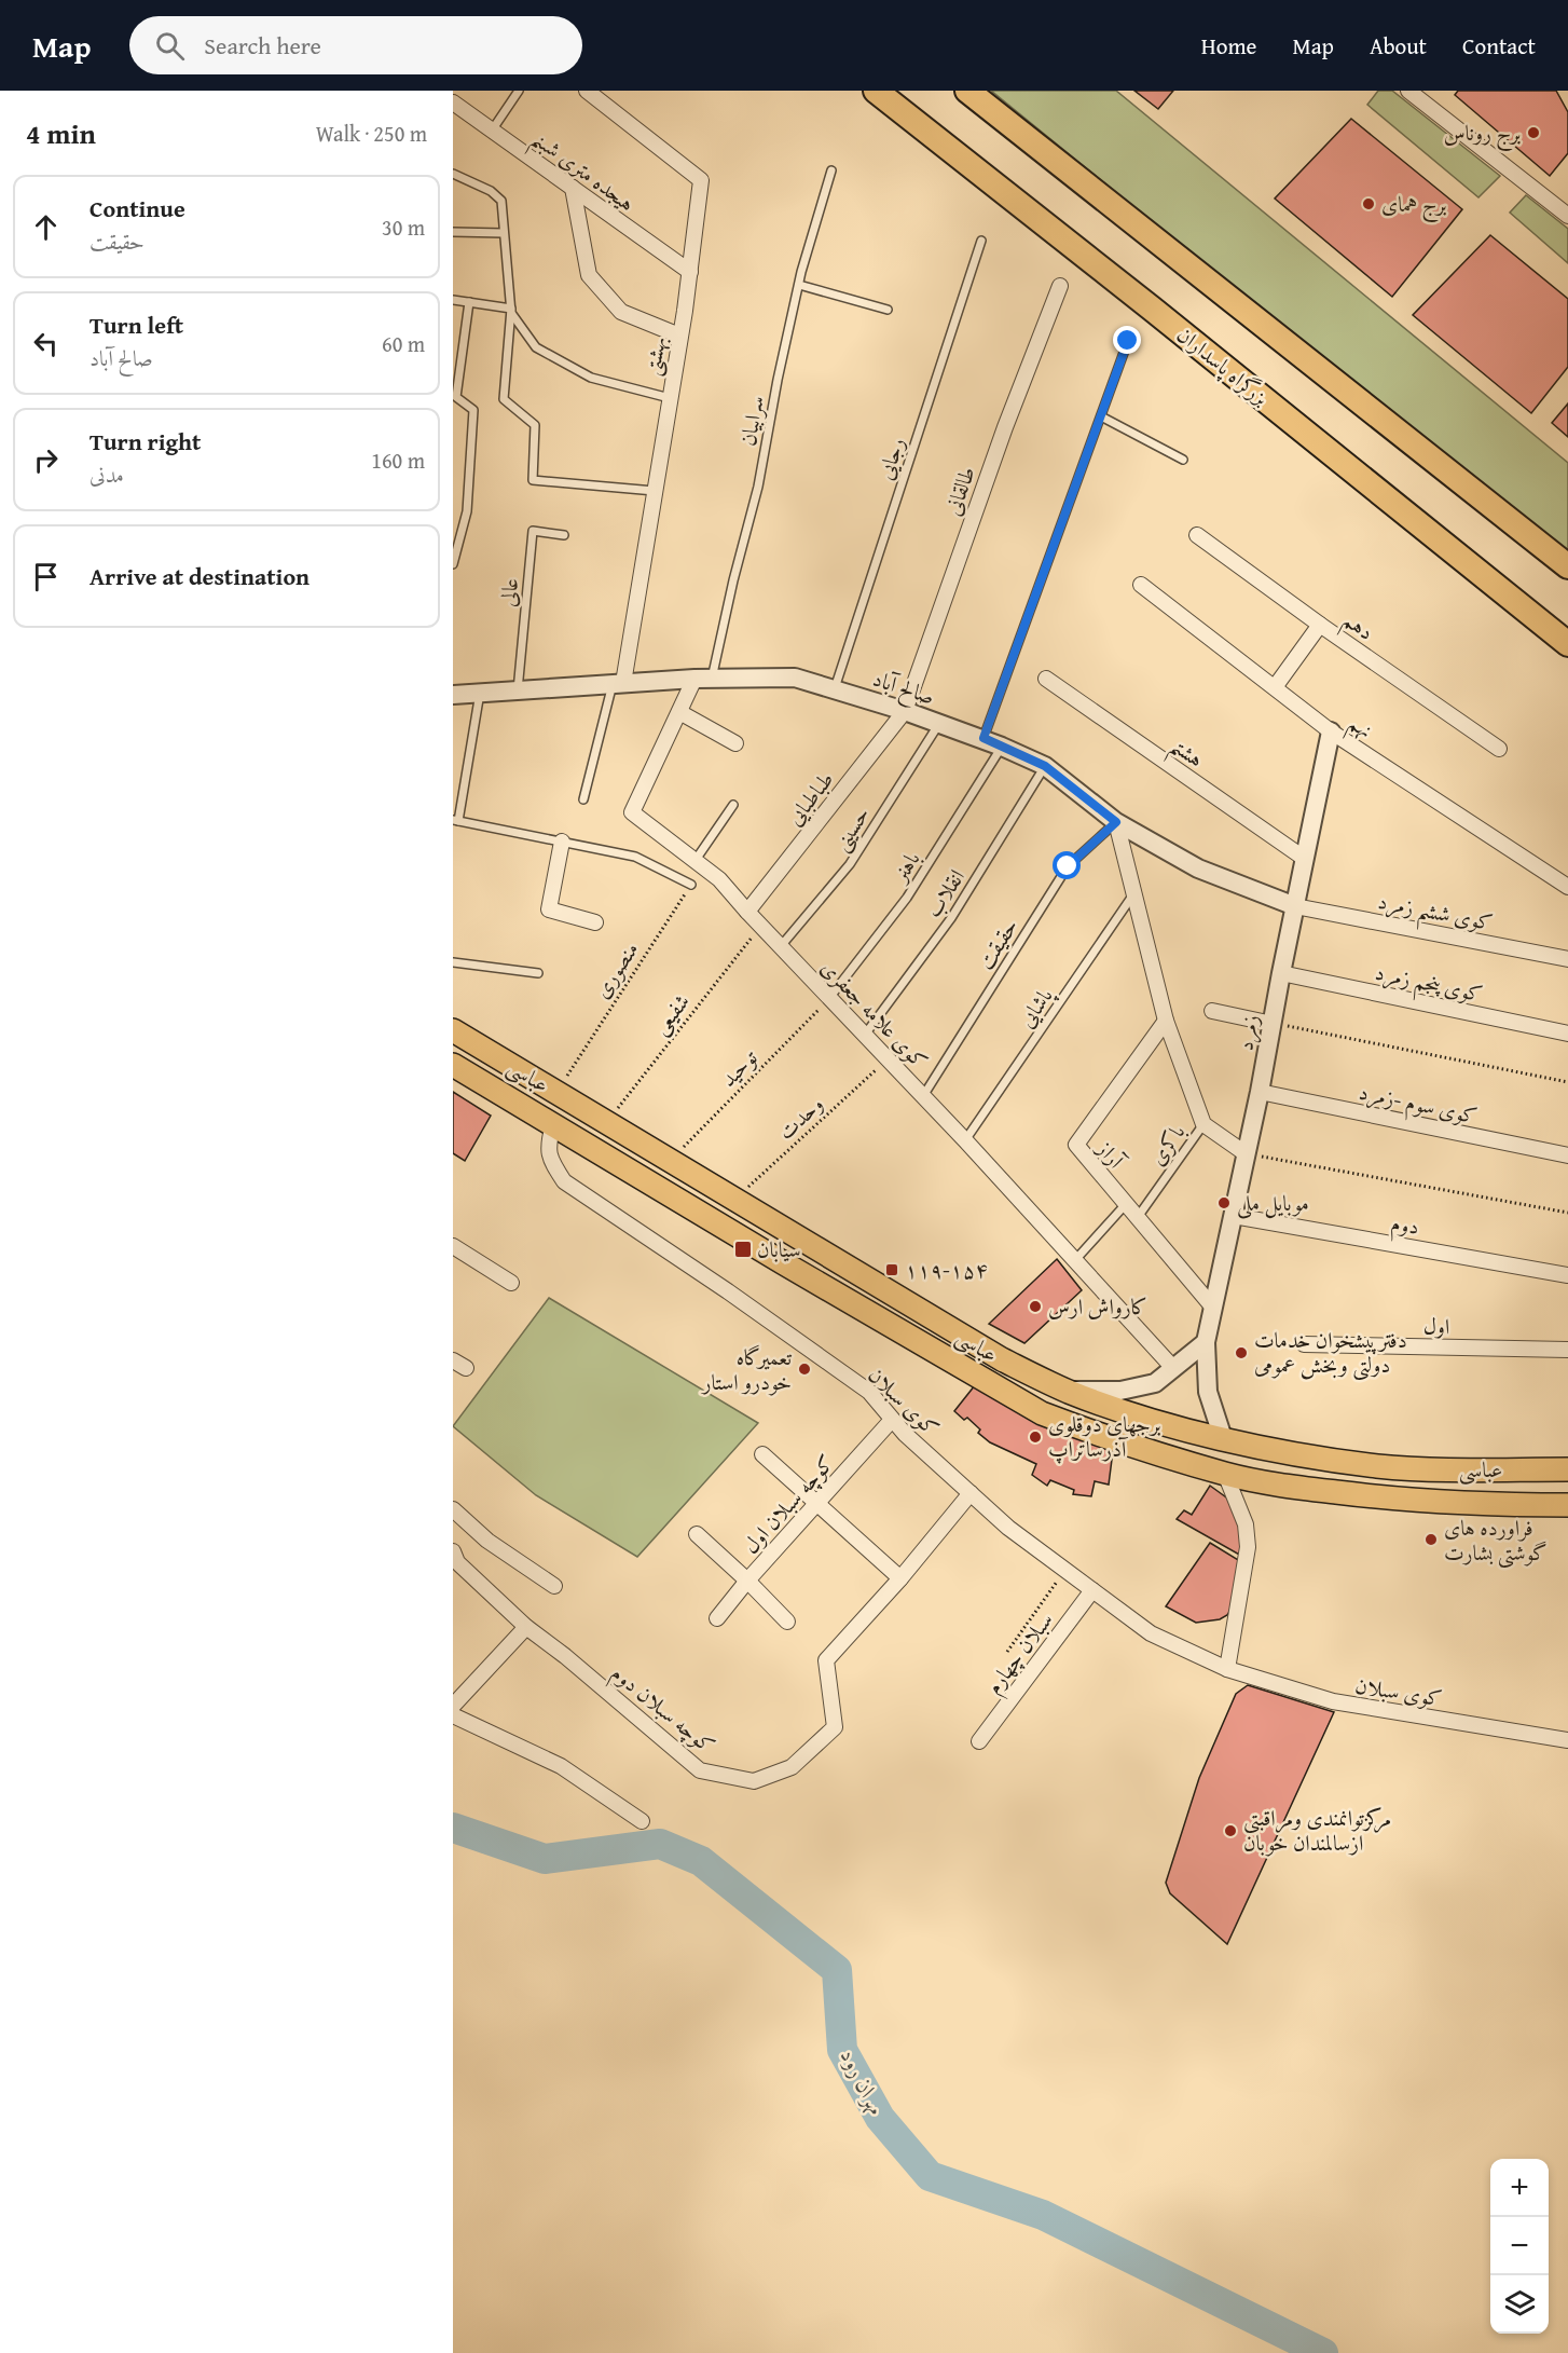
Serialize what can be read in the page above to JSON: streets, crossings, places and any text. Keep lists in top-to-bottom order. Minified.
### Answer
{"streets":{"highway":["بزرگراه پاسداران"],"main road":["عباسى"],"street":["هیجده متری شبنم","بهشتی","طالقانی","دهم","صالح آباد","نهم","هشتم","طباطبایی","کوی ششم زمرد","کوی پنجم زمرد","کوی علامه جعفری","زمرد","کوی سوم -زمرد","آراز","دوم","اول","کوی سبلان","کوچه سبلان اول","سبلان چهارم","کوچه سبلان دوم"],"lane":["سرابیان","رجایی","عالی","حسینی","باهنر","انقلاب","حقیقت","پاشایی","باکری"],"path":["منصوری","شفیعی","توحید","وحدت"]},"crossings":[["هیجده متری شبنم","بهشتی"],["بهشتی","صالح آباد"],["سرابیان","صالح آباد"],["سرابیان","کوی علامه جعفری"],["رجایی","صالح آباد"],["طالقانی","صالح آباد"],["طالقانی","طباطبایی"],["عالی","صالح آباد"],["صالح آباد","طباطبایی"],["صالح آباد","حسینی"],["صالح آباد","باهنر"],["صالح آباد","انقلاب"],["صالح آباد","کوی ششم زمرد"],["صالح آباد","حقیقت"],["صالح آباد","کوی علامه جعفری"],["صالح آباد","زمرد"],["نهم","زمرد"],["هشتم","زمرد"],["طباطبایی","کوی علامه جعفری"],["حسینی","کوی علامه جعفری"],["باهنر","کوی علامه جعفری"],["باهنر","توحید"],["انقلاب","کوی علامه جعفری"],["کوی ششم زمرد","زمرد"],["حقیقت","کوی علامه جعفری"],["منصوری","عباسى"],["کوی پنجم زمرد","زمرد"],["پاشایی","کوی علامه جعفری"],["شفیعی","کوی علامه جعفری"],["شفیعی","عباسى"],["کوی علامه جعفری","توحید"],["کوی علامه جعفری","وحدت"],["زمرد","عباسى"],["زمرد","کوی سوم -زمرد"],["زمرد","آراز"],["زمرد","دوم"],["توحید","عباسى"],["عباسى","وحدت"],["عباسى","کوی سبلان"],["باکری","آراز"],["کوی سبلان","کوچه سبلان اول"],["کوی سبلان","سبلان چهارم"],["کوی سبلان","کوچه سبلان دوم"]],"water":["مهران رود"],"places":{"other":["برج روناس","برج همای","موبایل ملی","کارواش ارس","دفترپیشخوان خدمات دولتی وبخش عمومی","تعمیرگاه خودرو استار","برجهای دوقلوی آذرساتراپ","فراورده های گوشتی بشارت","مرکزتوانمندی ومراقبتی ازسالمندان خوبان"],"transit":["سیابان","۱۱۹-۱۵۴"]},"page":{"header":"Map","search":"Search here","nav":["Home","Map","About","Contact"],"heading":["4 min","Walk · 250 m"],"list":[["Continue","حقیقت","30 m"],["Turn left","صالح آباد","60 m"],["Turn right","مدنی","160 m"],"Arrive at destination"],"map_buttons":["+","−"]}}
